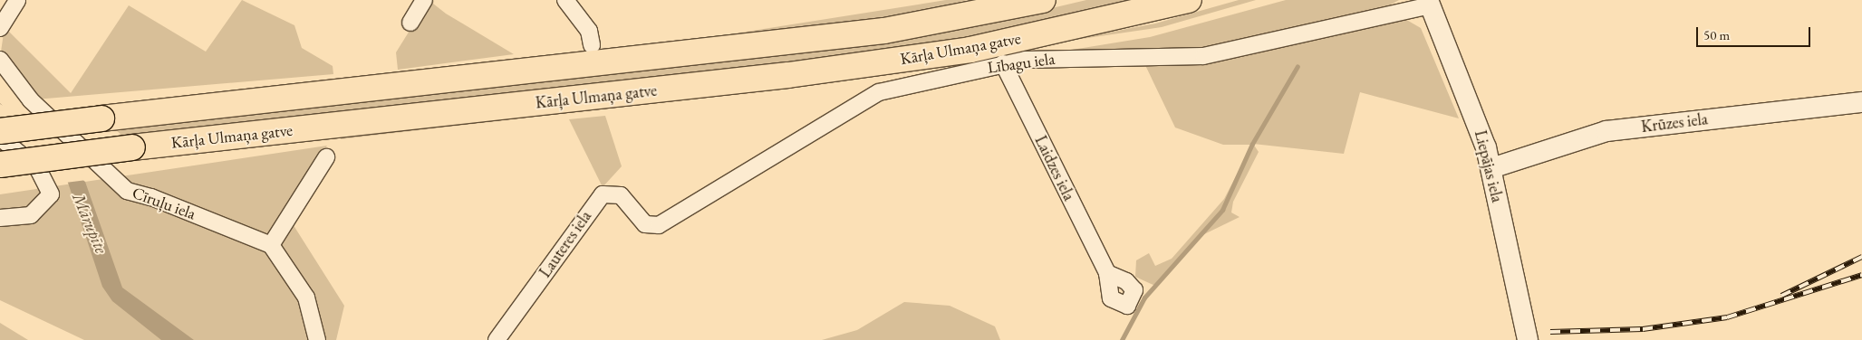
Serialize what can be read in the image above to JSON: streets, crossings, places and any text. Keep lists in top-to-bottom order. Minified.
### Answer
{"streets":{"highway":["Kārļa Ulmaņa gatve"],"street":["Lībagu iela","Krūzes iela","Liepājas iela","Laidzes iela","Cīruļu iela","Lauteres iela"]},"crossings":[["Lībagu iela","Liepājas iela"],["Lībagu iela","Laidzes iela"],["Lībagu iela","Lauteres iela"],["Krūzes iela","Liepājas iela"]],"water":["Mārupīte"],"scale_bar":"50 m"}
